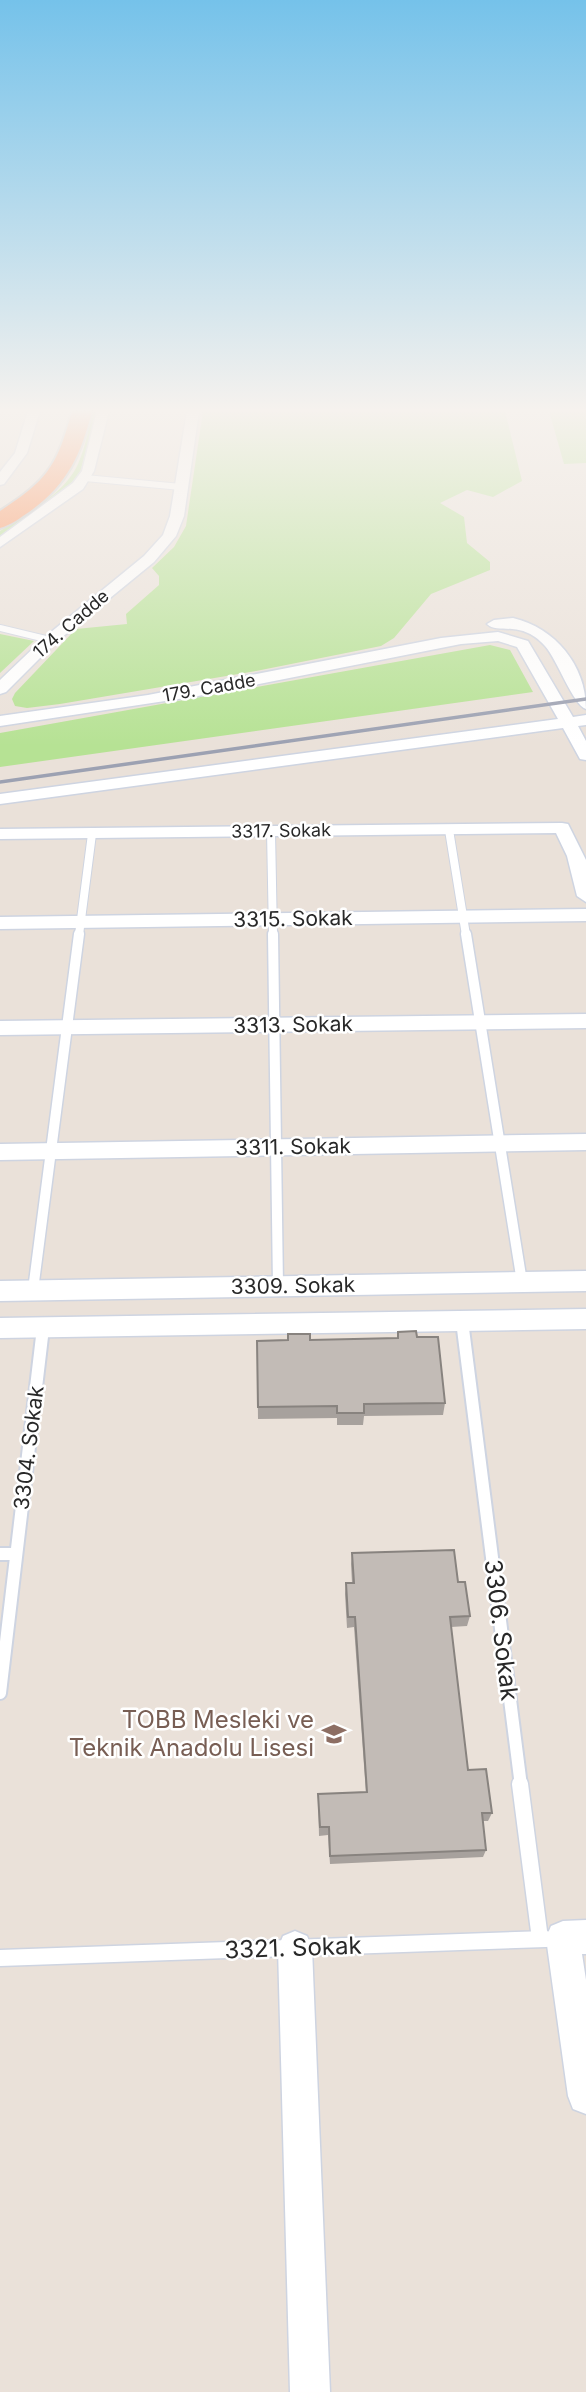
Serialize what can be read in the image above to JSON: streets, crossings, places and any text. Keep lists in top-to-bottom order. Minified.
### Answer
{"streets":{"street":["174. Cadde","179. Cadde","3317. Sokak","3315. Sokak","3313. Sokak","3311. Sokak","3309. Sokak","3306. Sokak"],"lane":["3304. Sokak","3321. Sokak"]},"crossings":[["3309. Sokak","3304. Sokak"],["3309. Sokak","3306. Sokak"],["3306. Sokak","3321. Sokak"]],"places":{"school or university":["TOBB Mesleki ve Teknik Anadolu Lisesi"]}}
